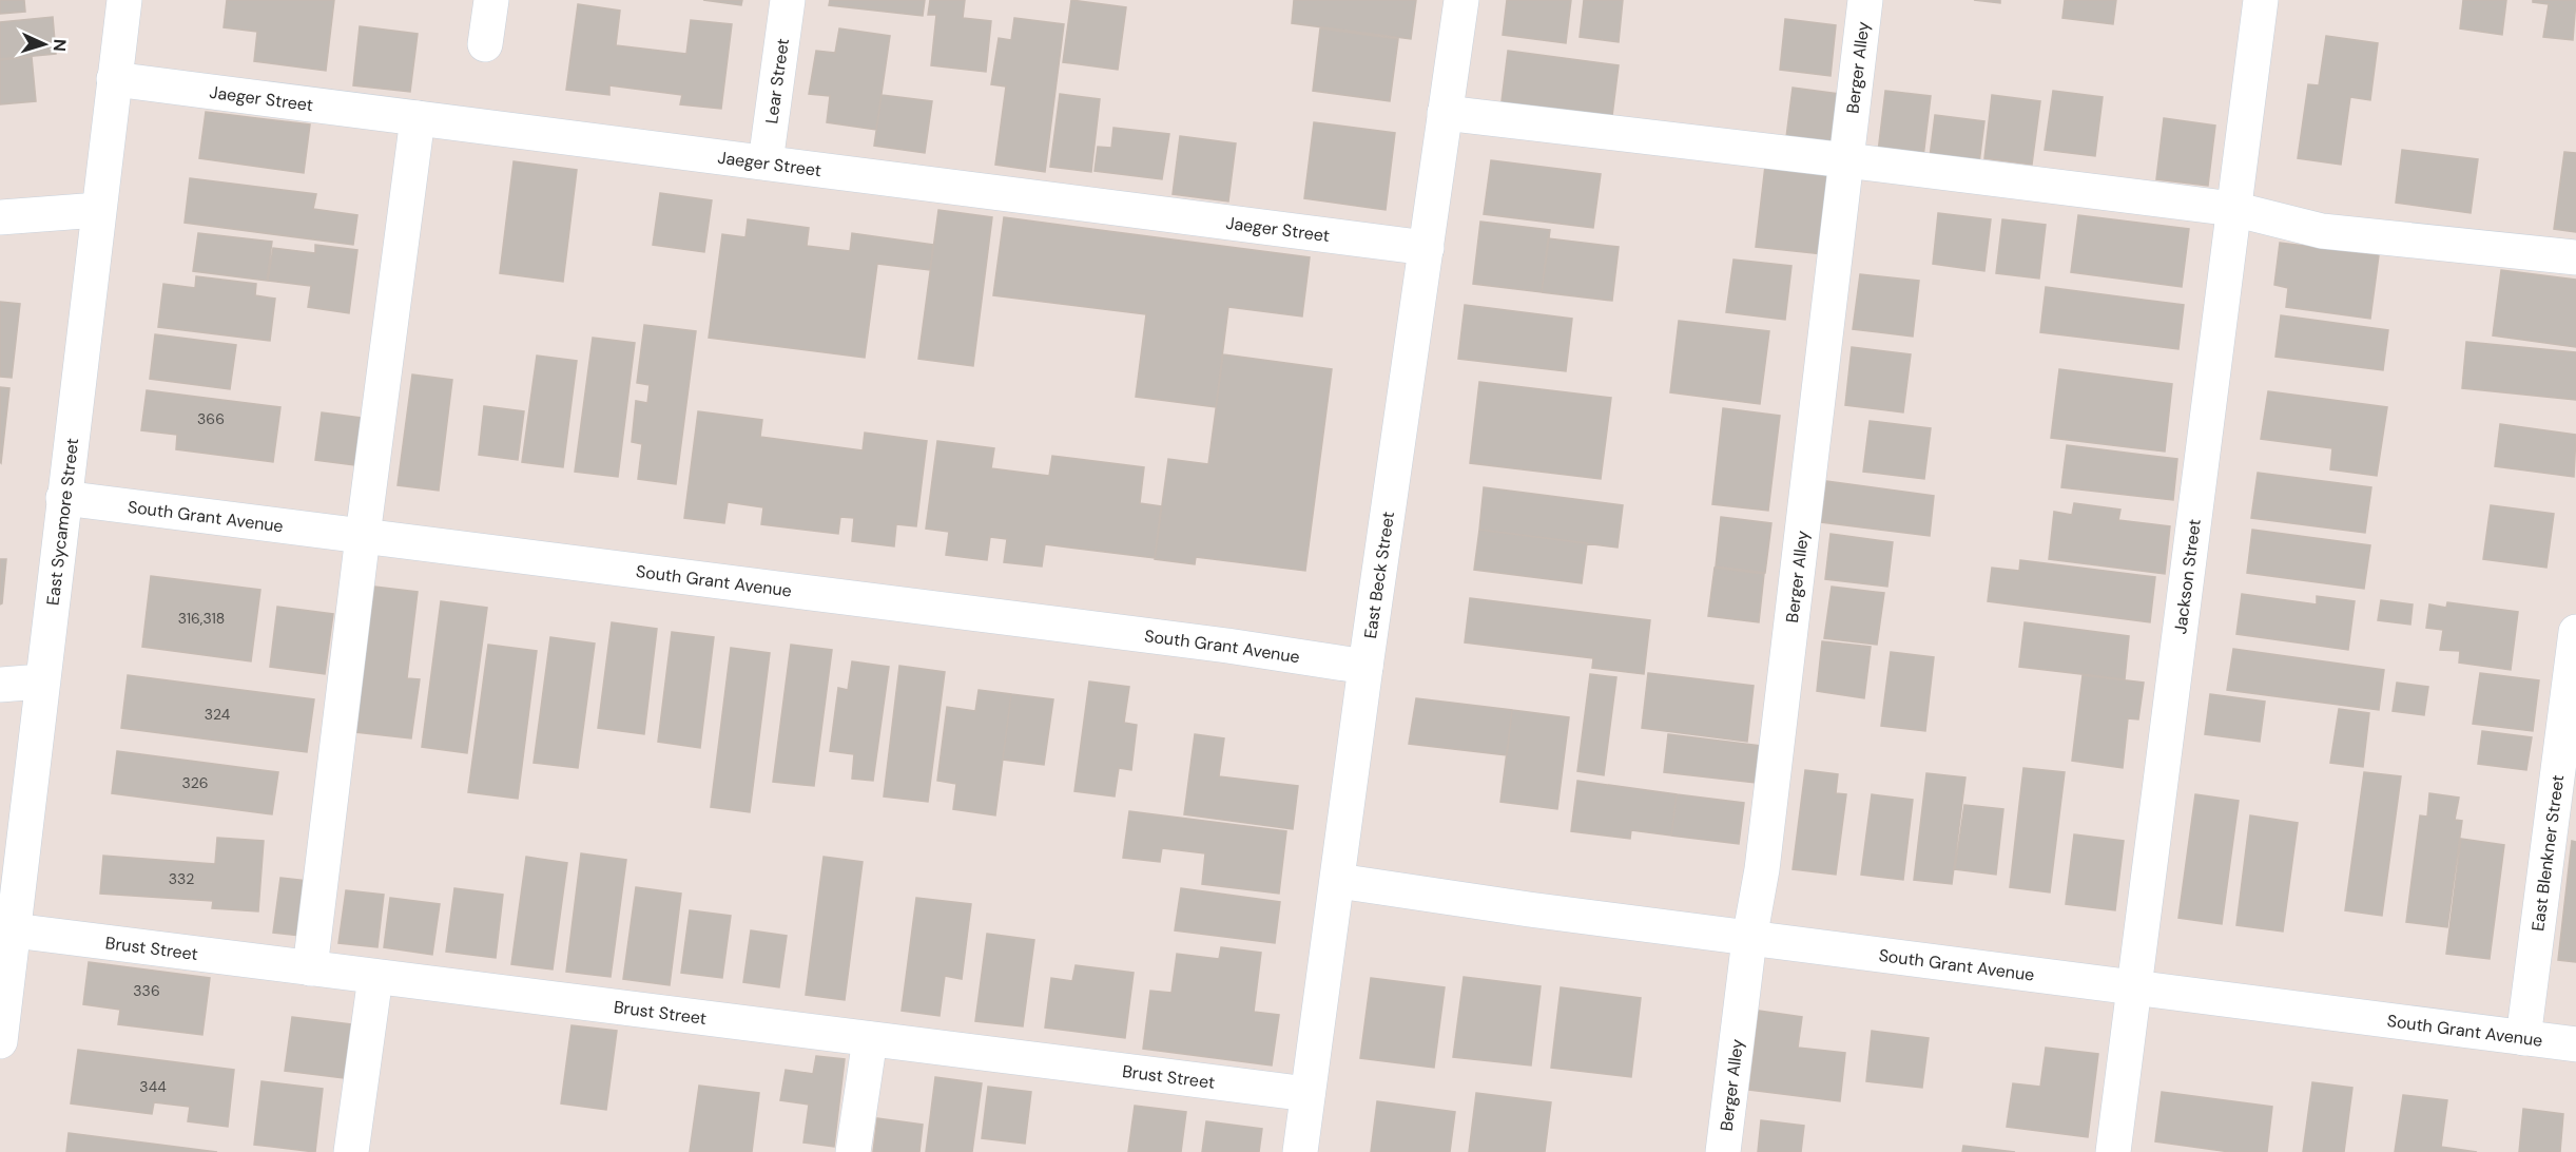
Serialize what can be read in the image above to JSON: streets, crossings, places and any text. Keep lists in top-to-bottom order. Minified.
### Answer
{"streets":{"street":["Berger Alley","Lear Street","Jaeger Street","South Grant Avenue","East Sycamore Street","East Beck Street","Jackson Street","East Blenkner Street","Brust Street"]},"crossings":[["Berger Alley","South Grant Avenue"],["Lear Street","Jaeger Street"],["Jaeger Street","East Sycamore Street"],["Jaeger Street","East Beck Street"],["South Grant Avenue","East Sycamore Street"],["South Grant Avenue","East Beck Street"],["South Grant Avenue","Jackson Street"],["South Grant Avenue","East Blenkner Street"],["East Sycamore Street","Brust Street"],["East Beck Street","Brust Street"]],"house_numbers":["366","316,318","324","326","332","336","344"],"north":"right"}
